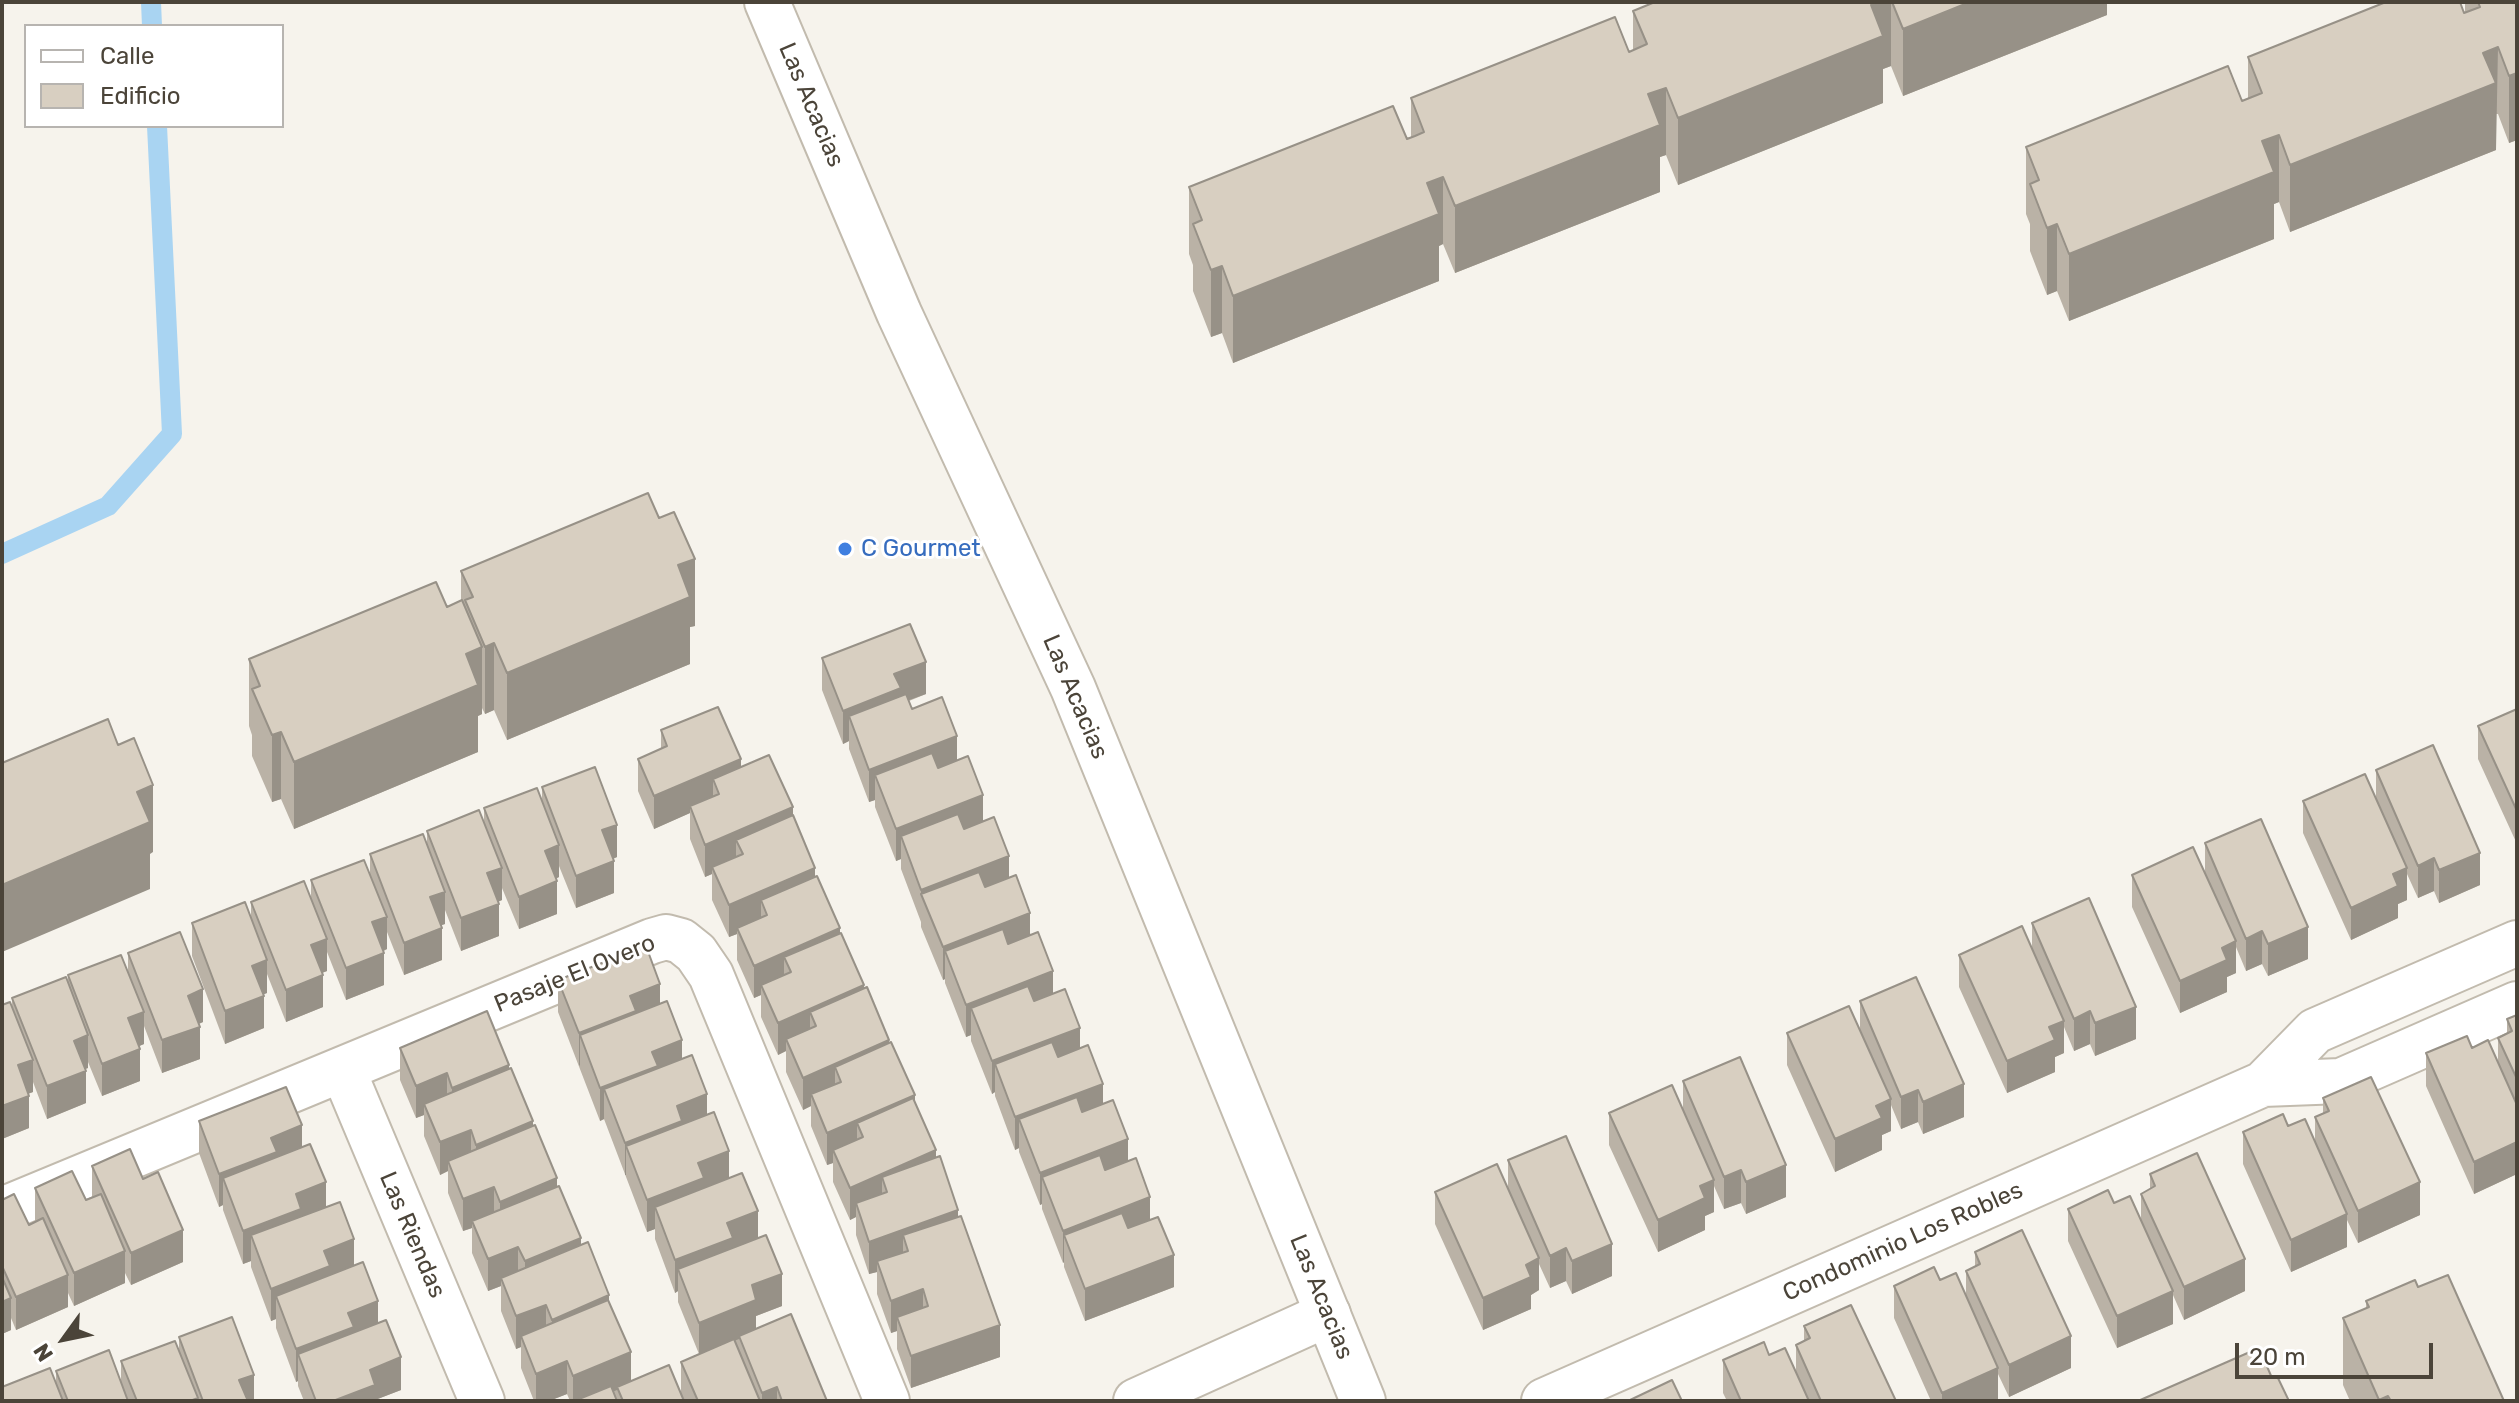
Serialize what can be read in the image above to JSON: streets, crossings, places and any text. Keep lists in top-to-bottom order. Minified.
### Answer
{"streets":{"street":["Las Acacias","Pasaje El Overo","Las Riendas","Condominio Los Robles"]},"crossings":[["Pasaje El Overo","Las Riendas"]],"places":["C Gourmet"],"legend":["Calle","Edificio"],"scale_bar":"20 m","north":"bottom left"}
